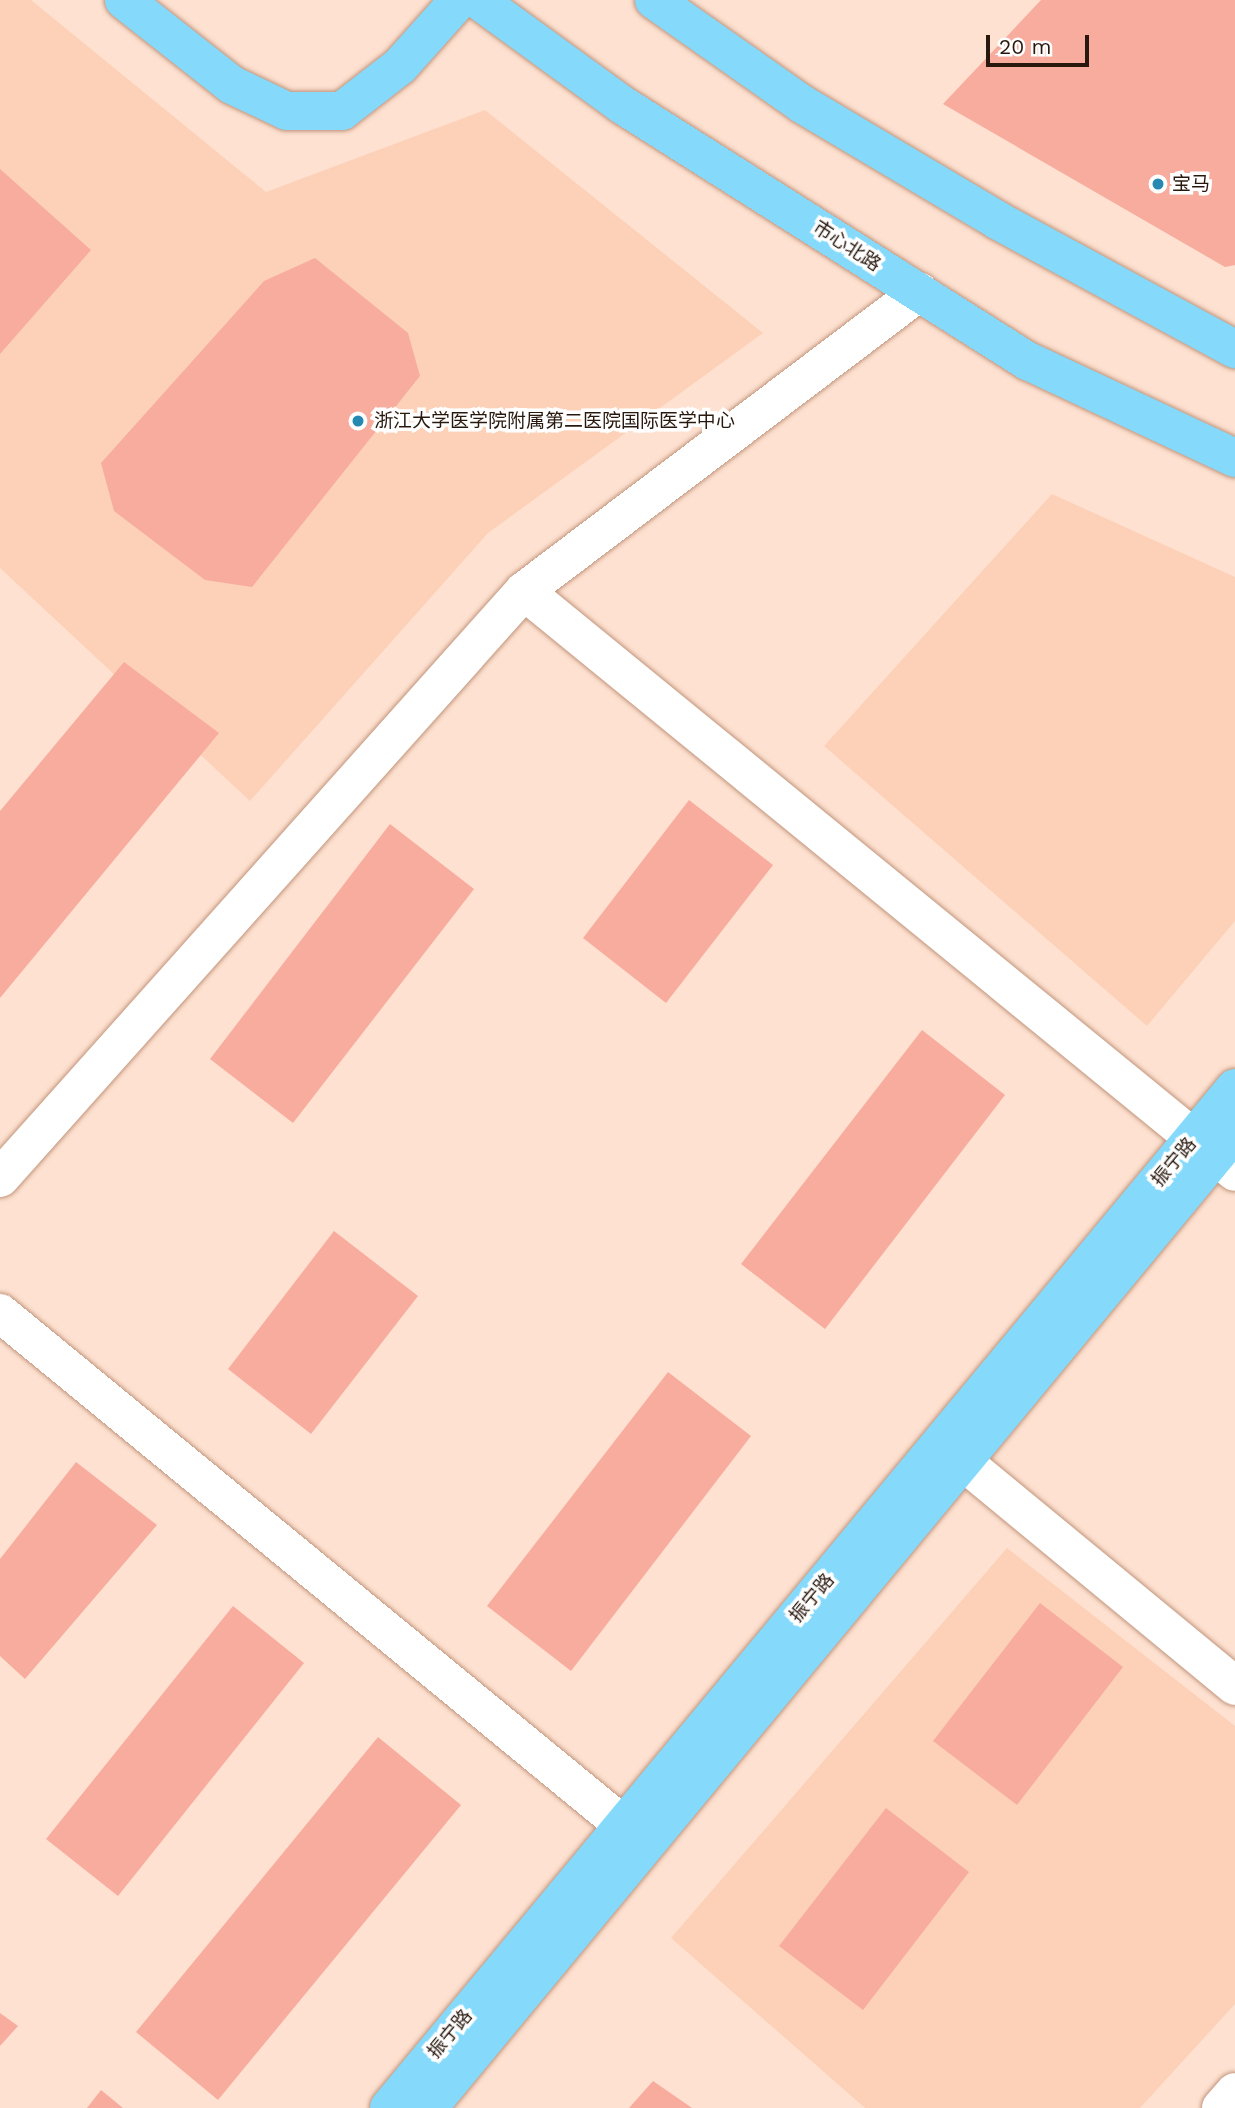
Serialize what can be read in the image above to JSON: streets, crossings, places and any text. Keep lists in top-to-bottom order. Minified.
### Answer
{"streets":{"main road":["市心北路","振宁路"]},"places":["宝马","浙江大学医学院附属第二医院国际医学中心"],"scale_bar":"20 m"}
